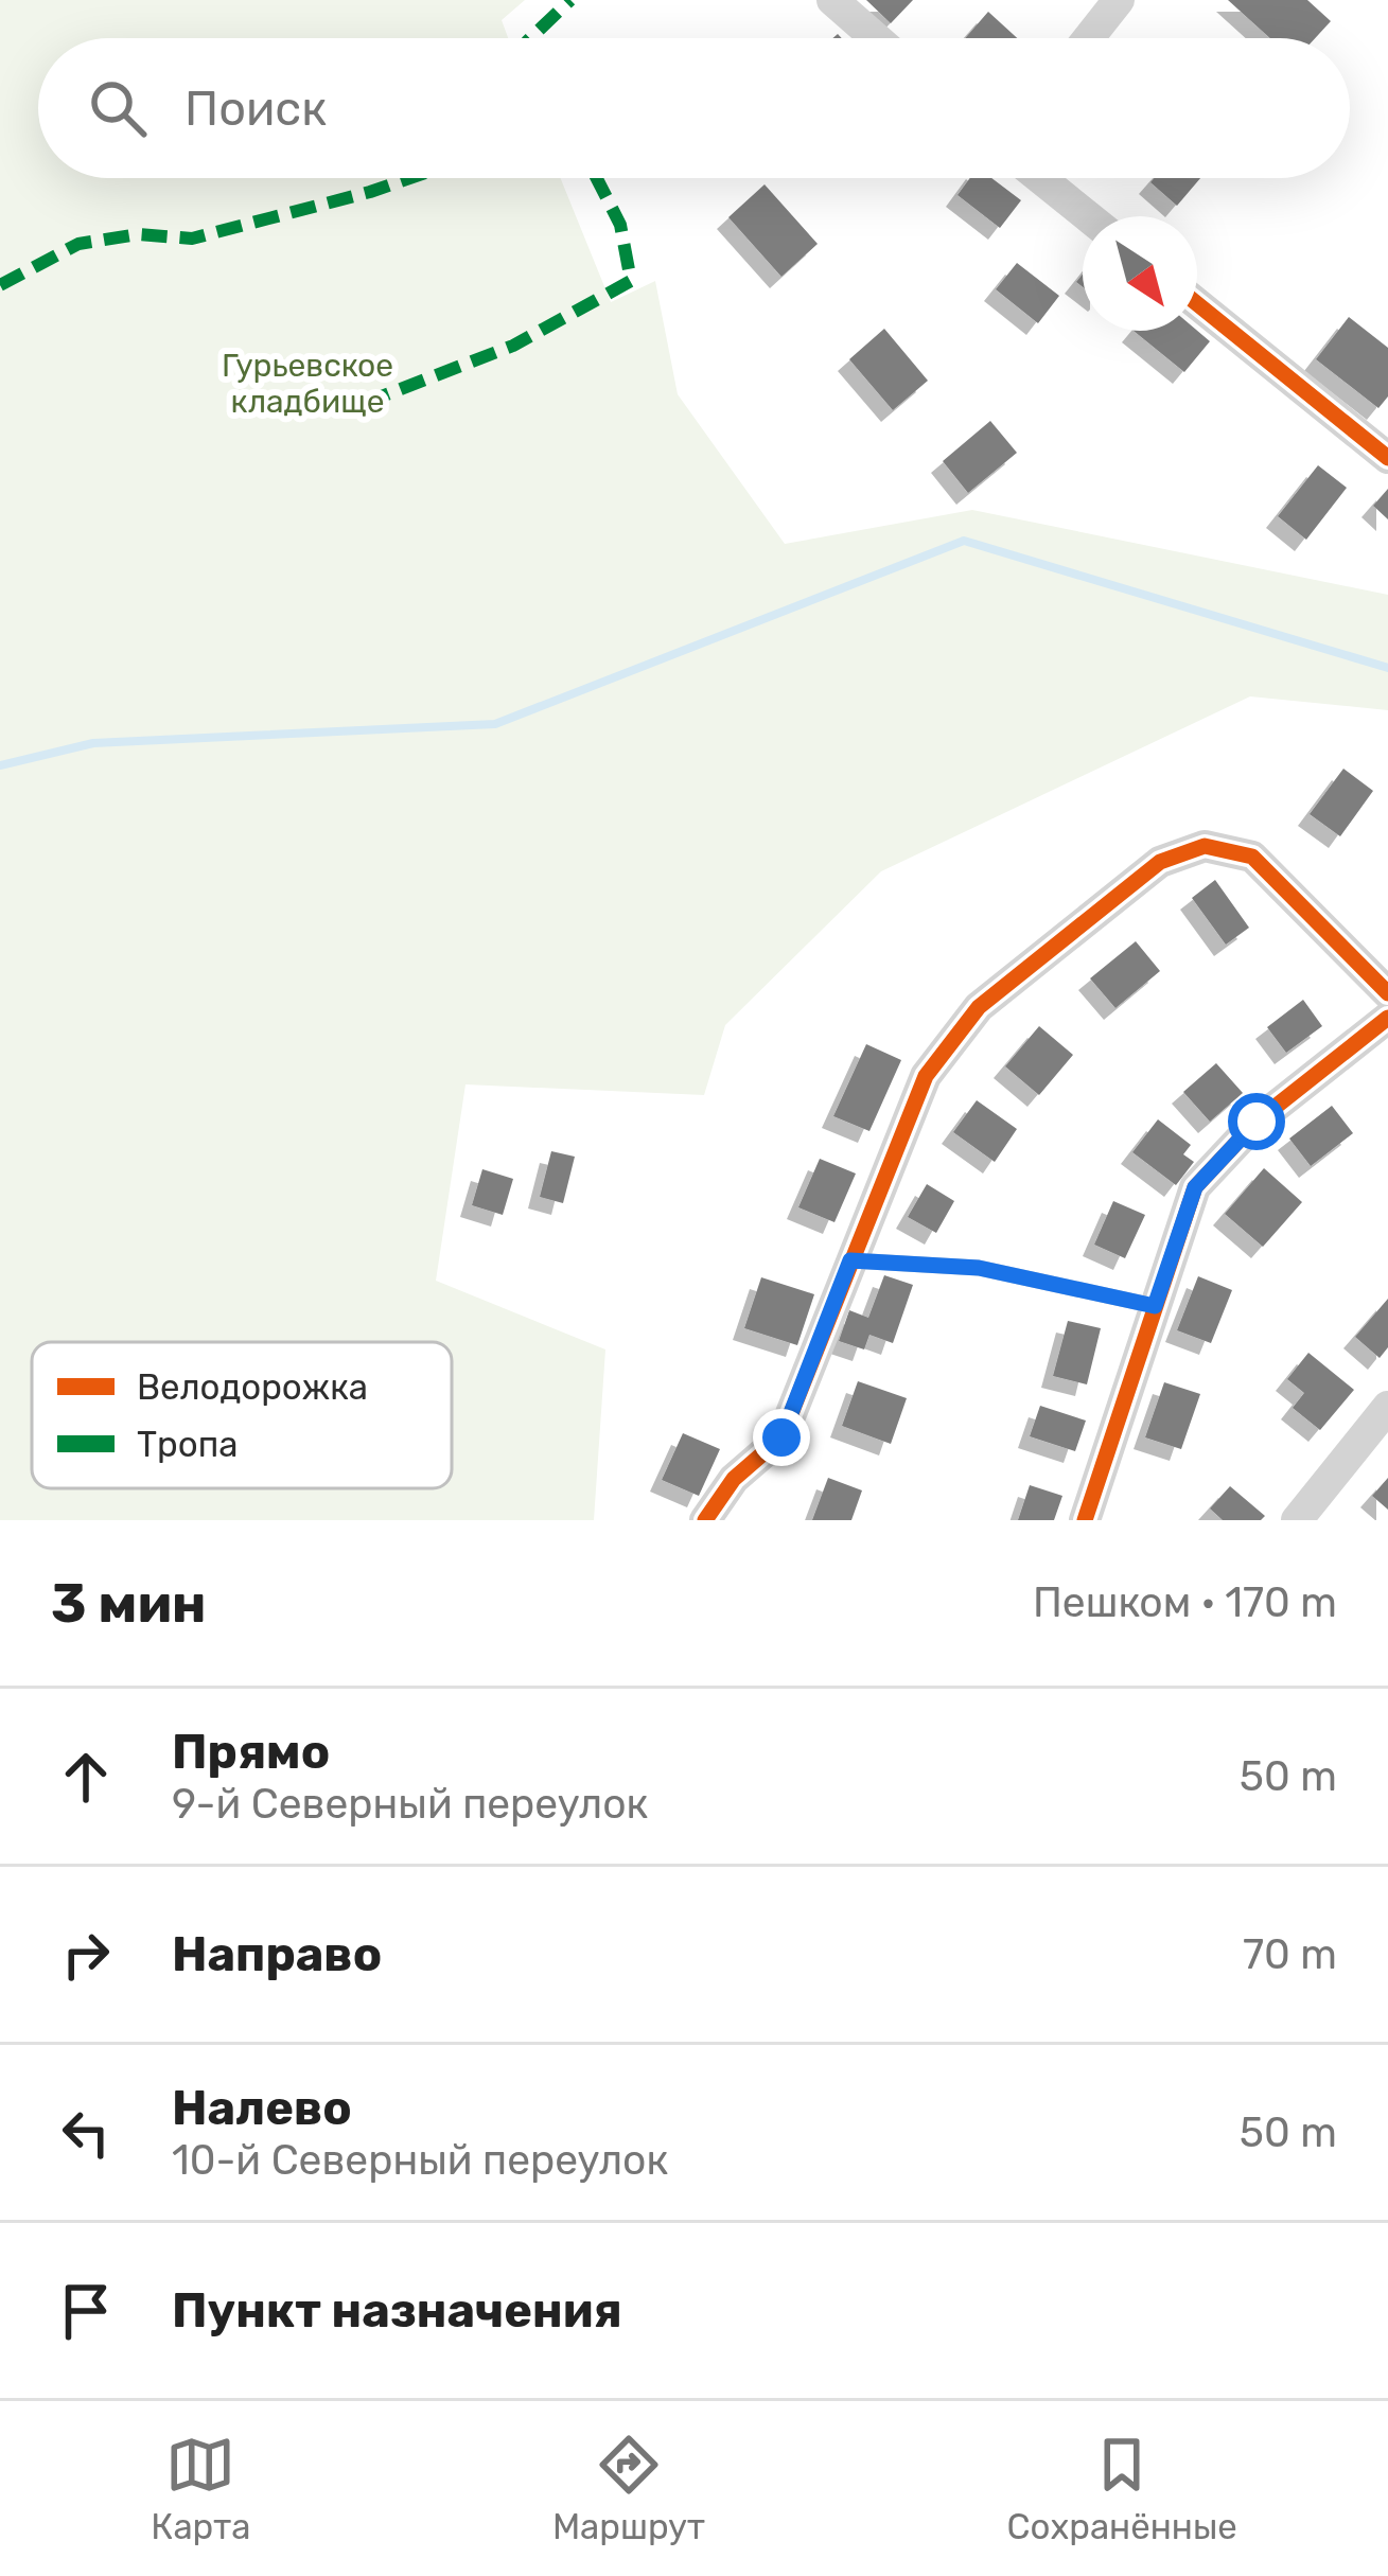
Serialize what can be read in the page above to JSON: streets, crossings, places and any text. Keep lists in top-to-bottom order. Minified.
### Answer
{"parks":["Гурьевское кладбище"],"legend":["Велодорожка","Тропа"],"north":"bottom right","page":{"search":"Поиск","heading":["3 мин","Пешком · 170 m"],"list":[["Прямо","9-й Северный переулок","50 m"],["Направо","70 m"],["Налево","10-й Северный переулок","50 m"],"Пункт назначения"],"nav":["Карта","Маршрут","Сохранённые"]}}
